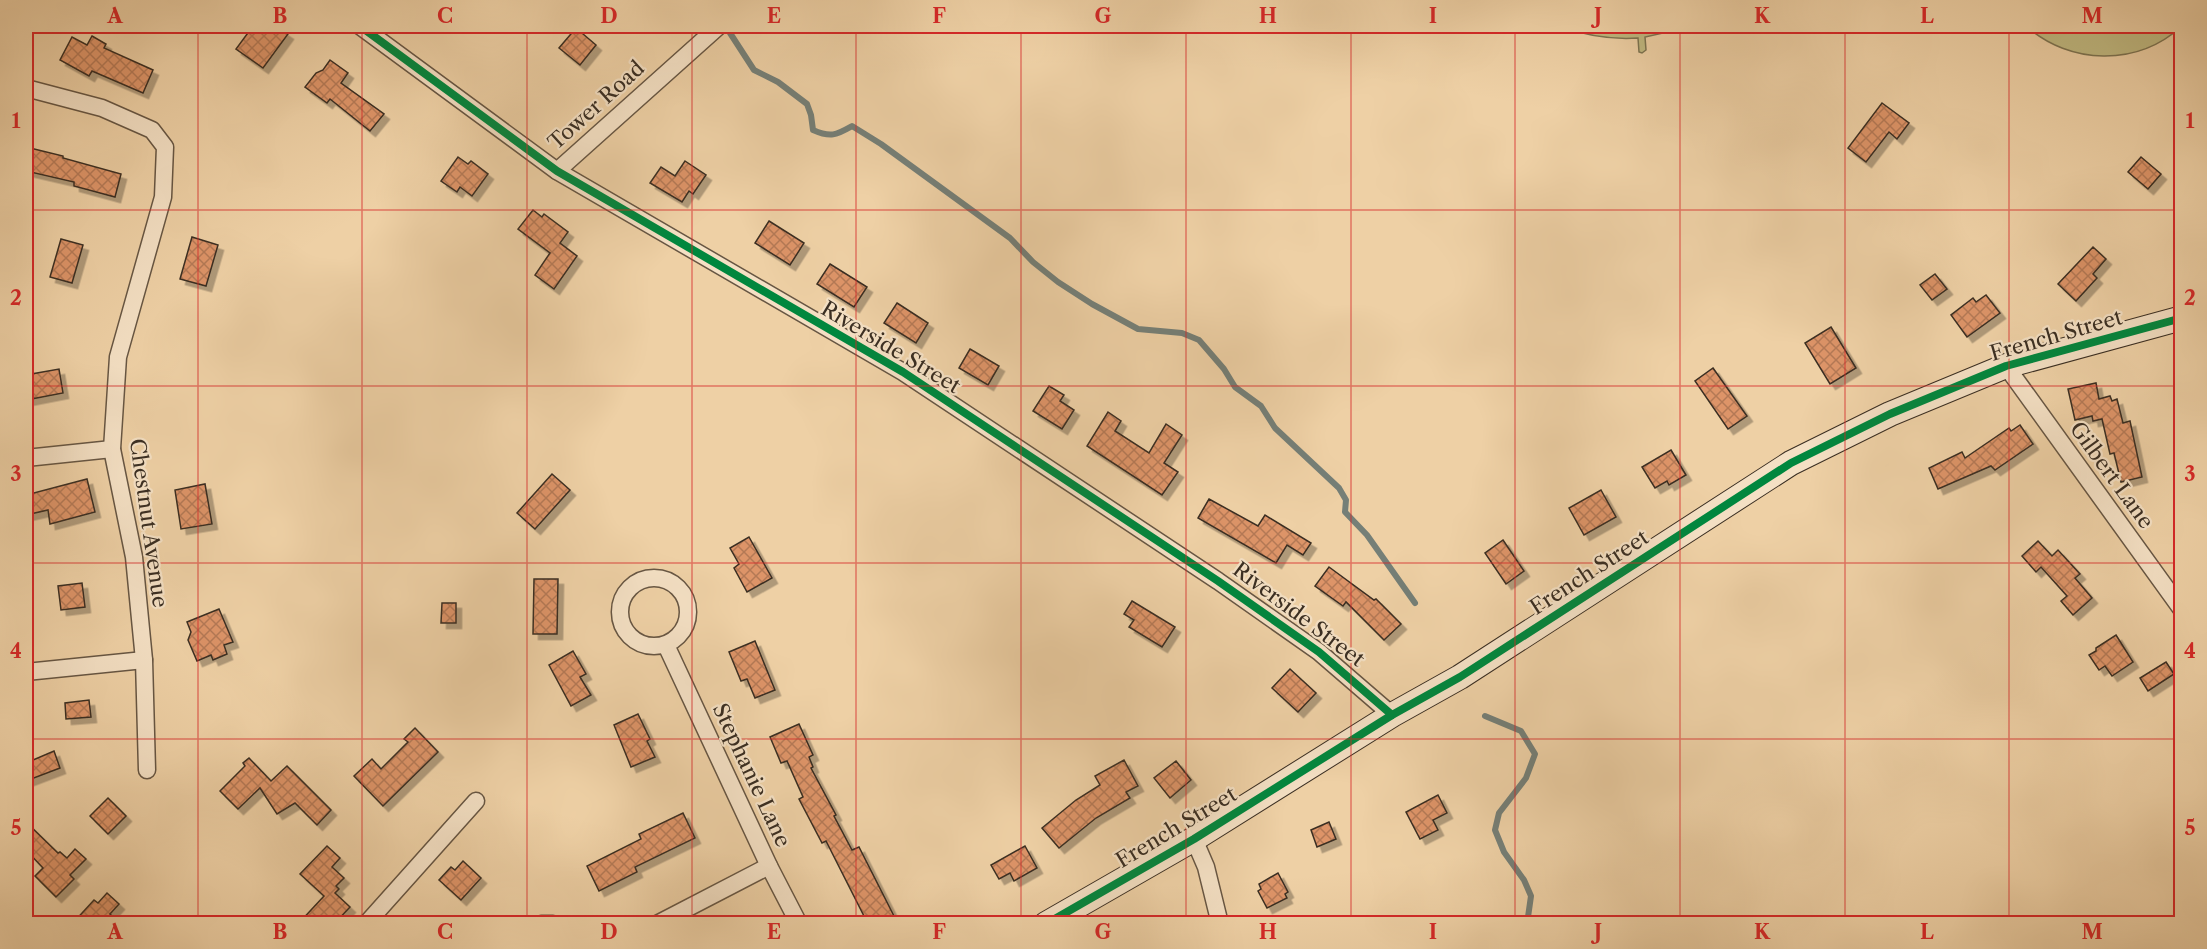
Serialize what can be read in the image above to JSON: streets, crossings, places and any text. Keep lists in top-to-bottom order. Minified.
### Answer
{"streets":{"street":["Tower Road","French Street","Riverside Street","Gilbert Lane","Chestnut Avenue","Stephanie Lane"]},"crossings":[["Tower Road","Riverside Street"],["French Street","Riverside Street"],["French Street","Gilbert Lane"]],"grid":{"columns":["A","B","C","D","E","F","G","H","I","J","K","L","M"],"rows":["1","2","3","4","5"]}}
